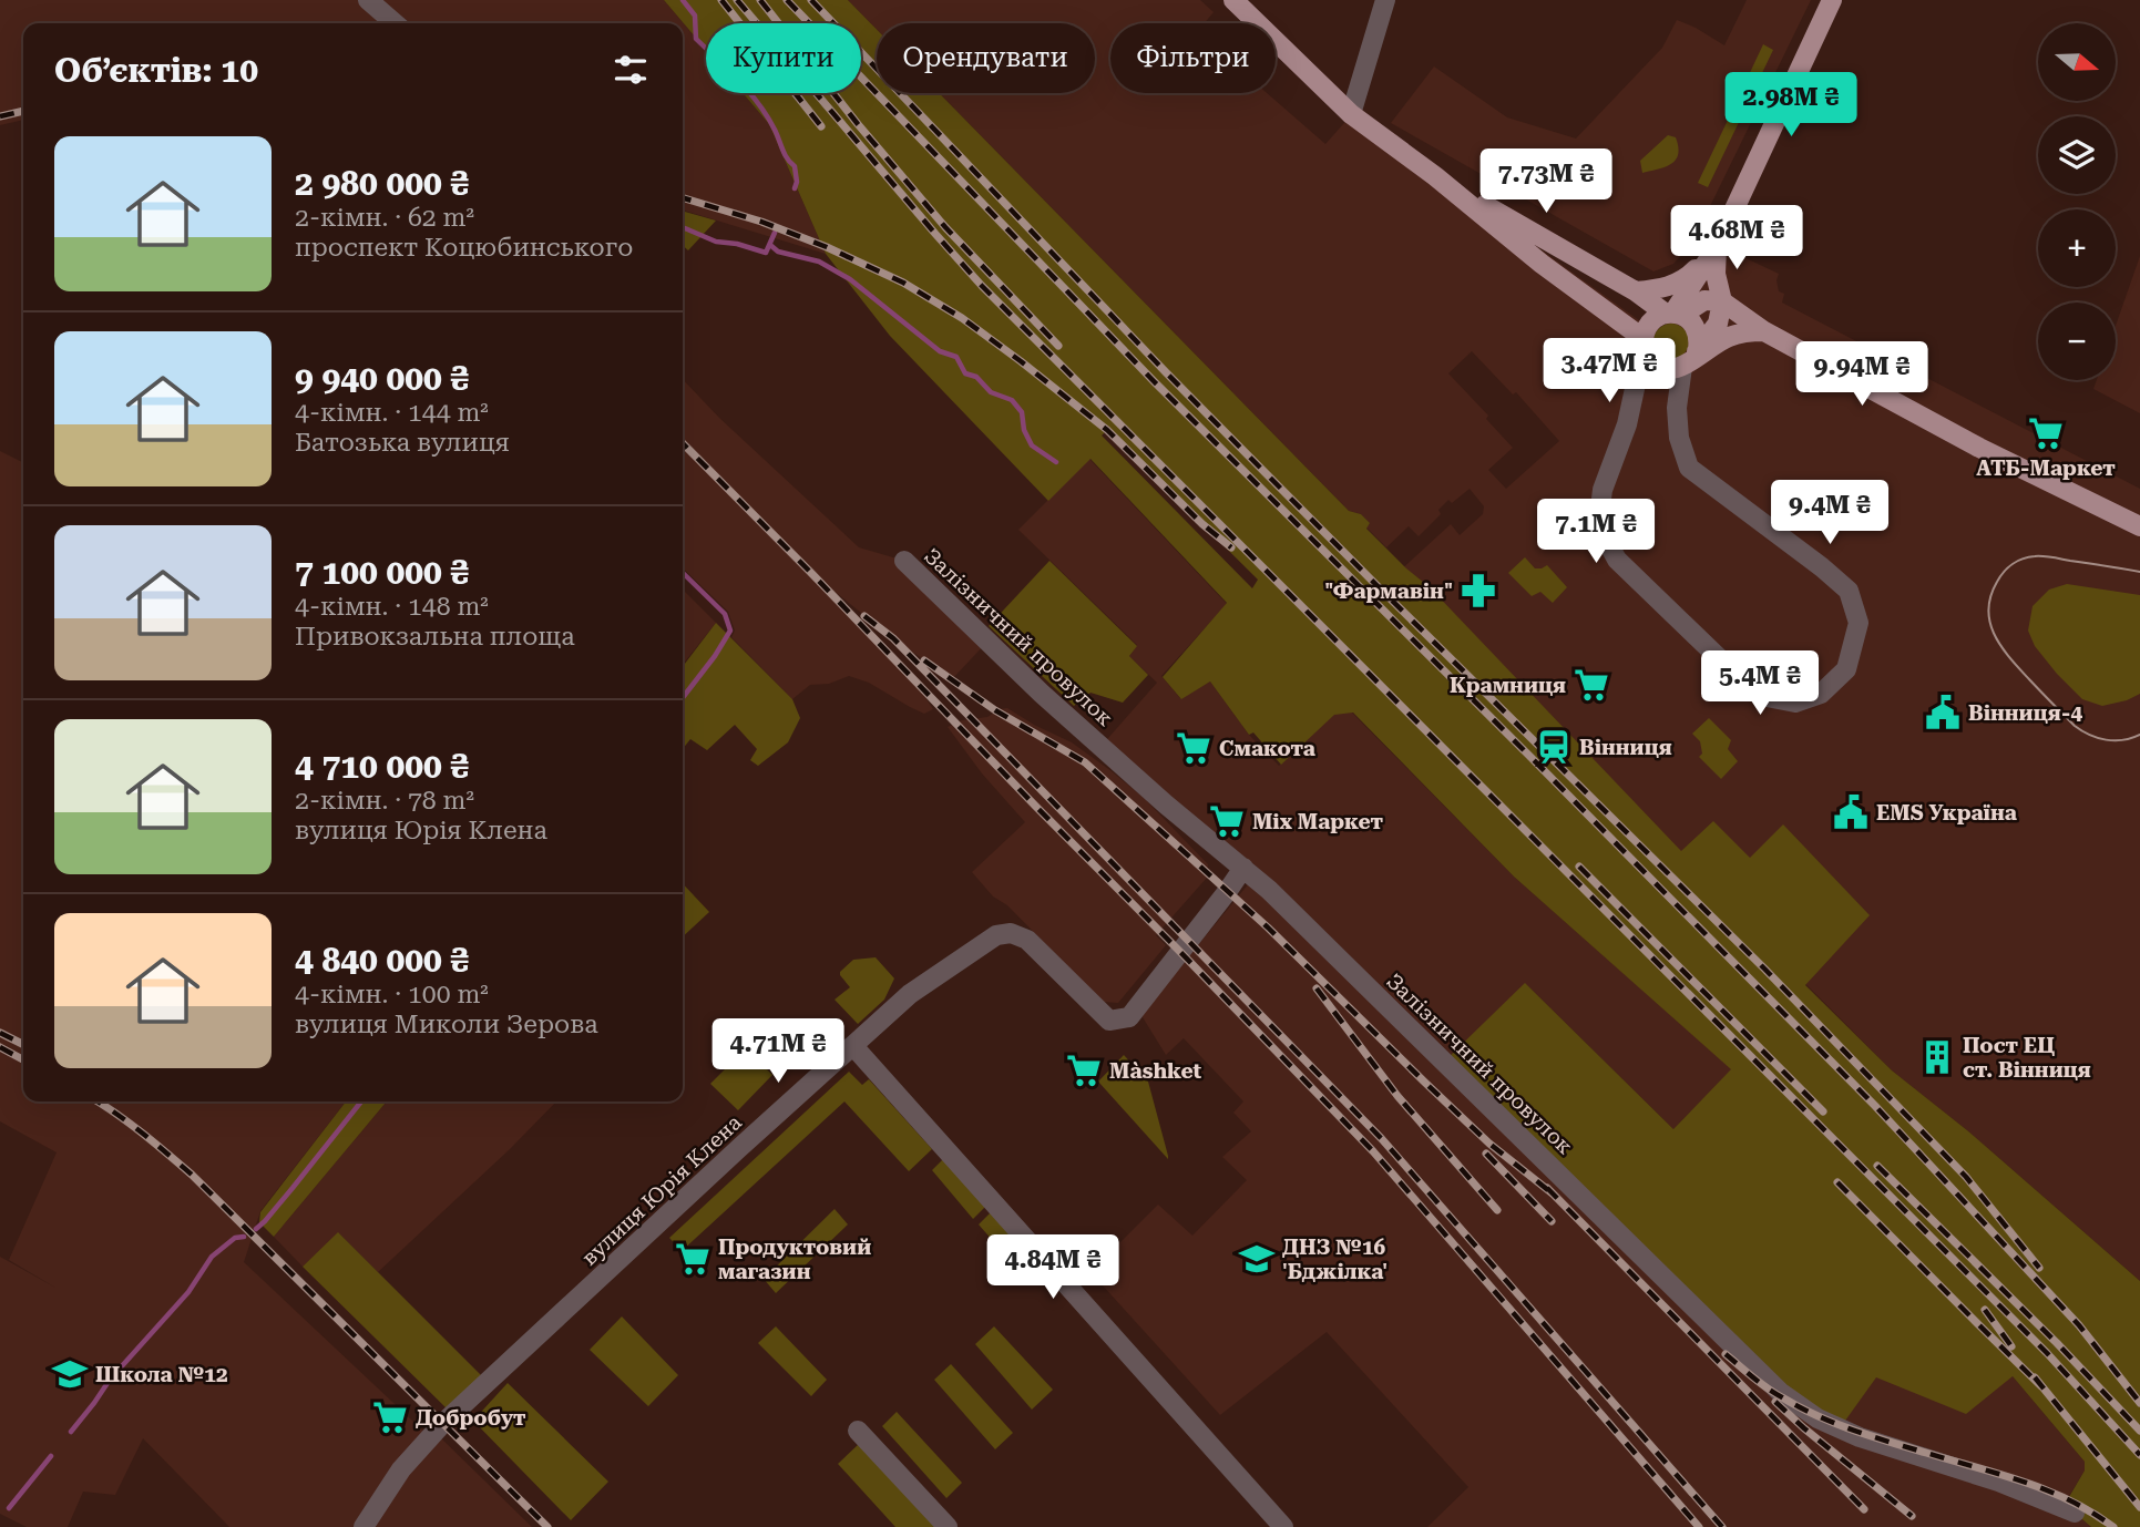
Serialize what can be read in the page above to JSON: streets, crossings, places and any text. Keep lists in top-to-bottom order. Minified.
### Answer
{"streets":{"street":["Залізничний провулок","вулиця Юрія Клена"]},"crossings":[["Залізничний провулок","вулиця Юрія Клена"]],"places":{"supermarket":["АТБ-Маркет","Крамниця","Смакота","Mix Маркет","Màshket","Продуктовий магазин","Добробут"],"pharmacy":["\"Фармавін\""],"public building":["Вінниця-4","EMS Україна"],"station":["Вінниця"],"building":["Пост ЕЦ ст. Вінниця"],"school or university":["ДНЗ №16 'Бджілка'","Школа №12"]},"north":"right","page":{"map_buttons":["+","−"],"chip":["Купити","Орендувати","Фільтри"],"heading":"Об’єктів: 10","price":["2.98M ₴","7.73M ₴","4.68M ₴","3.47M ₴","9.94M ₴","9.4M ₴","7.1M ₴","5.4M ₴","4.71M ₴","4.84M ₴"],"list":[{"name":"2 980 000 ₴","note":"2-кімн. · 62 m² · проспект Коцюбинського"},{"name":"9 940 000 ₴","note":"4-кімн. · 144 m² · Батозька вулиця"},{"name":"7 100 000 ₴","note":"4-кімн. · 148 m² · Привокзальна площа"},{"name":"4 710 000 ₴","note":"2-кімн. · 78 m² · вулиця Юрія Клена"},{"name":"4 840 000 ₴","note":"4-кімн. · 100 m² · вулиця Миколи Зерова"}]}}
